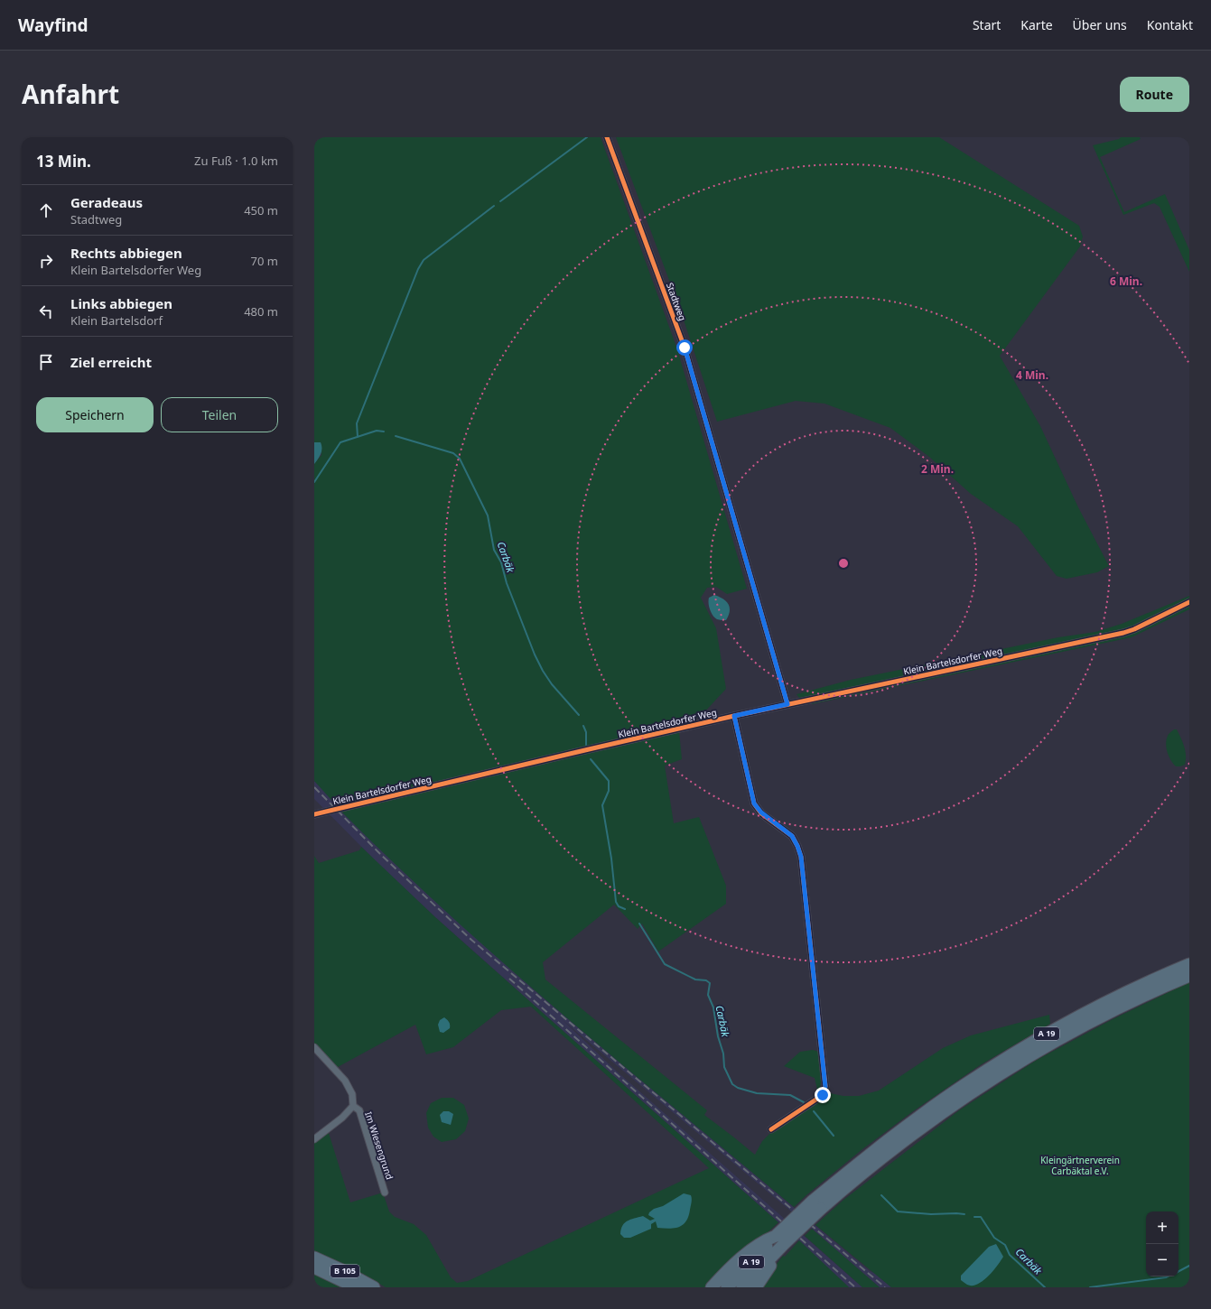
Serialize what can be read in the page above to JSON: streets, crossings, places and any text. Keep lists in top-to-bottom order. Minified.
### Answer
{"streets":{"highway":["A 19","B 105"],"street":["Stadtweg","Klein Bartelsdorfer Weg","Im Wiesengrund"]},"crossings":[["Stadtweg","Klein Bartelsdorfer Weg"]],"water":["Carbäk"],"parks":["Kleingärtnerverein Carbäktal e.V."],"page":{"header":"Wayfind","nav":["Start","Karte","Über uns","Kontakt"],"title":"Anfahrt","buttons":["Route",["Speichern","Teilen"]],"heading":["13 Min.","Zu Fuß · 1.0 km"],"list":[["Geradeaus","Stadtweg","450 m"],["Rechts abbiegen","Klein Bartelsdorfer Weg","70 m"],["Links abbiegen","Klein Bartelsdorf","480 m"],"Ziel erreicht"],"map_buttons":["+","−"]},"rings":["6 Min.","4 Min.","2 Min."]}
